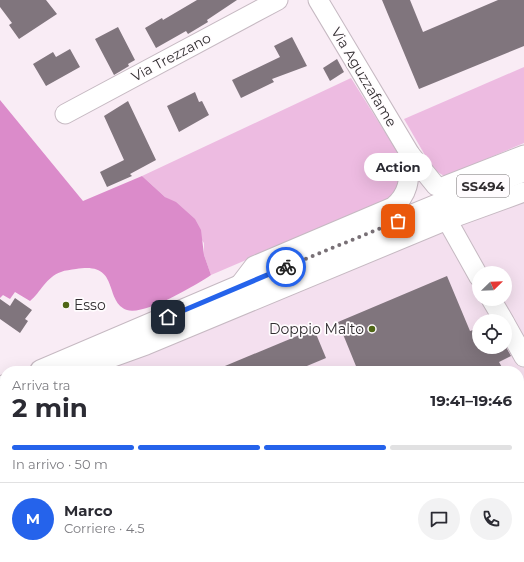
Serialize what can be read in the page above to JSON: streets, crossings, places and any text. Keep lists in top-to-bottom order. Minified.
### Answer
{"streets":{"main road":["SS494"],"street":["Via Trezzano","Via Aguzzafame"]},"places":["Action","Esso","Doppio Malto"],"north":"top right","page":{"bubble":"Action","heading":["2 min","Arriva tra","19:41–19:46"],"panel":["Marco","Corriere · 4.5"],"bar":"In arrivo · 50 m","round":"M"}}
